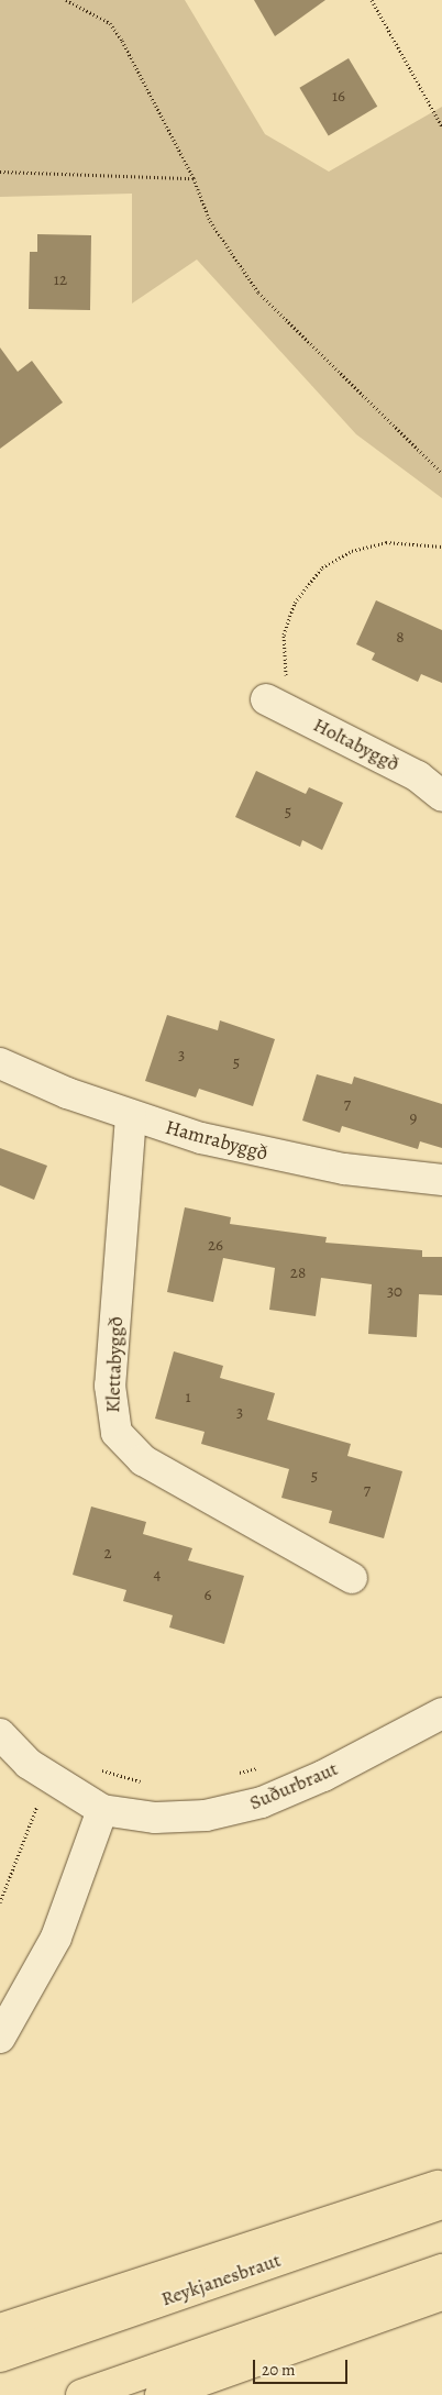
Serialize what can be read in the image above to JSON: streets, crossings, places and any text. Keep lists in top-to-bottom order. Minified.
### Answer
{"streets":{"highway":["Reykjanesbraut"],"street":["Holtabyggð","Hamrabyggð","Klettabyggð","Suðurbraut"]},"crossings":[["Hamrabyggð","Klettabyggð"]],"house_numbers":["16","12","8","5","3","5","7","9","26","28","30","1","3","5","7","2","4","6"],"scale_bar":"20 m"}
